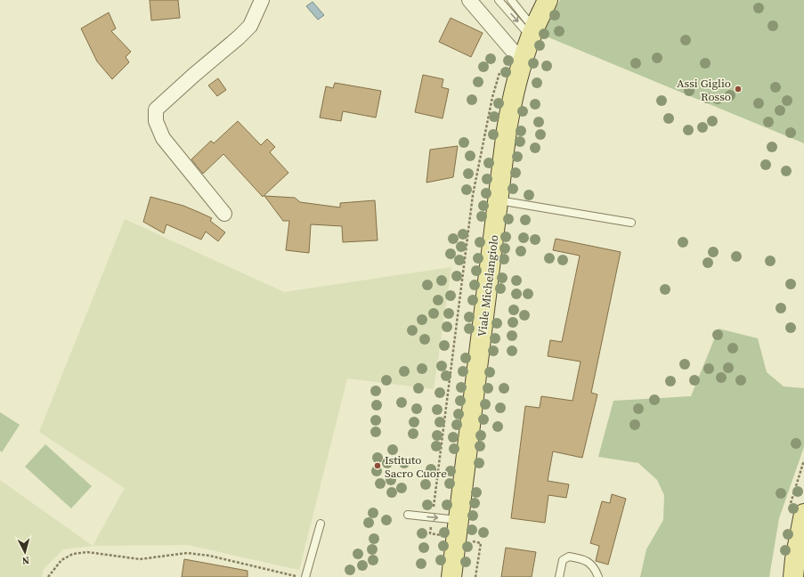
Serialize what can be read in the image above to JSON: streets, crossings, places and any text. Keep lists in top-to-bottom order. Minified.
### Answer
{"streets":{"main road":["Viale Michelangiolo"]},"places":["Assi Giglio Rosso","Istituto Sacro Cuore"],"north":"bottom"}
